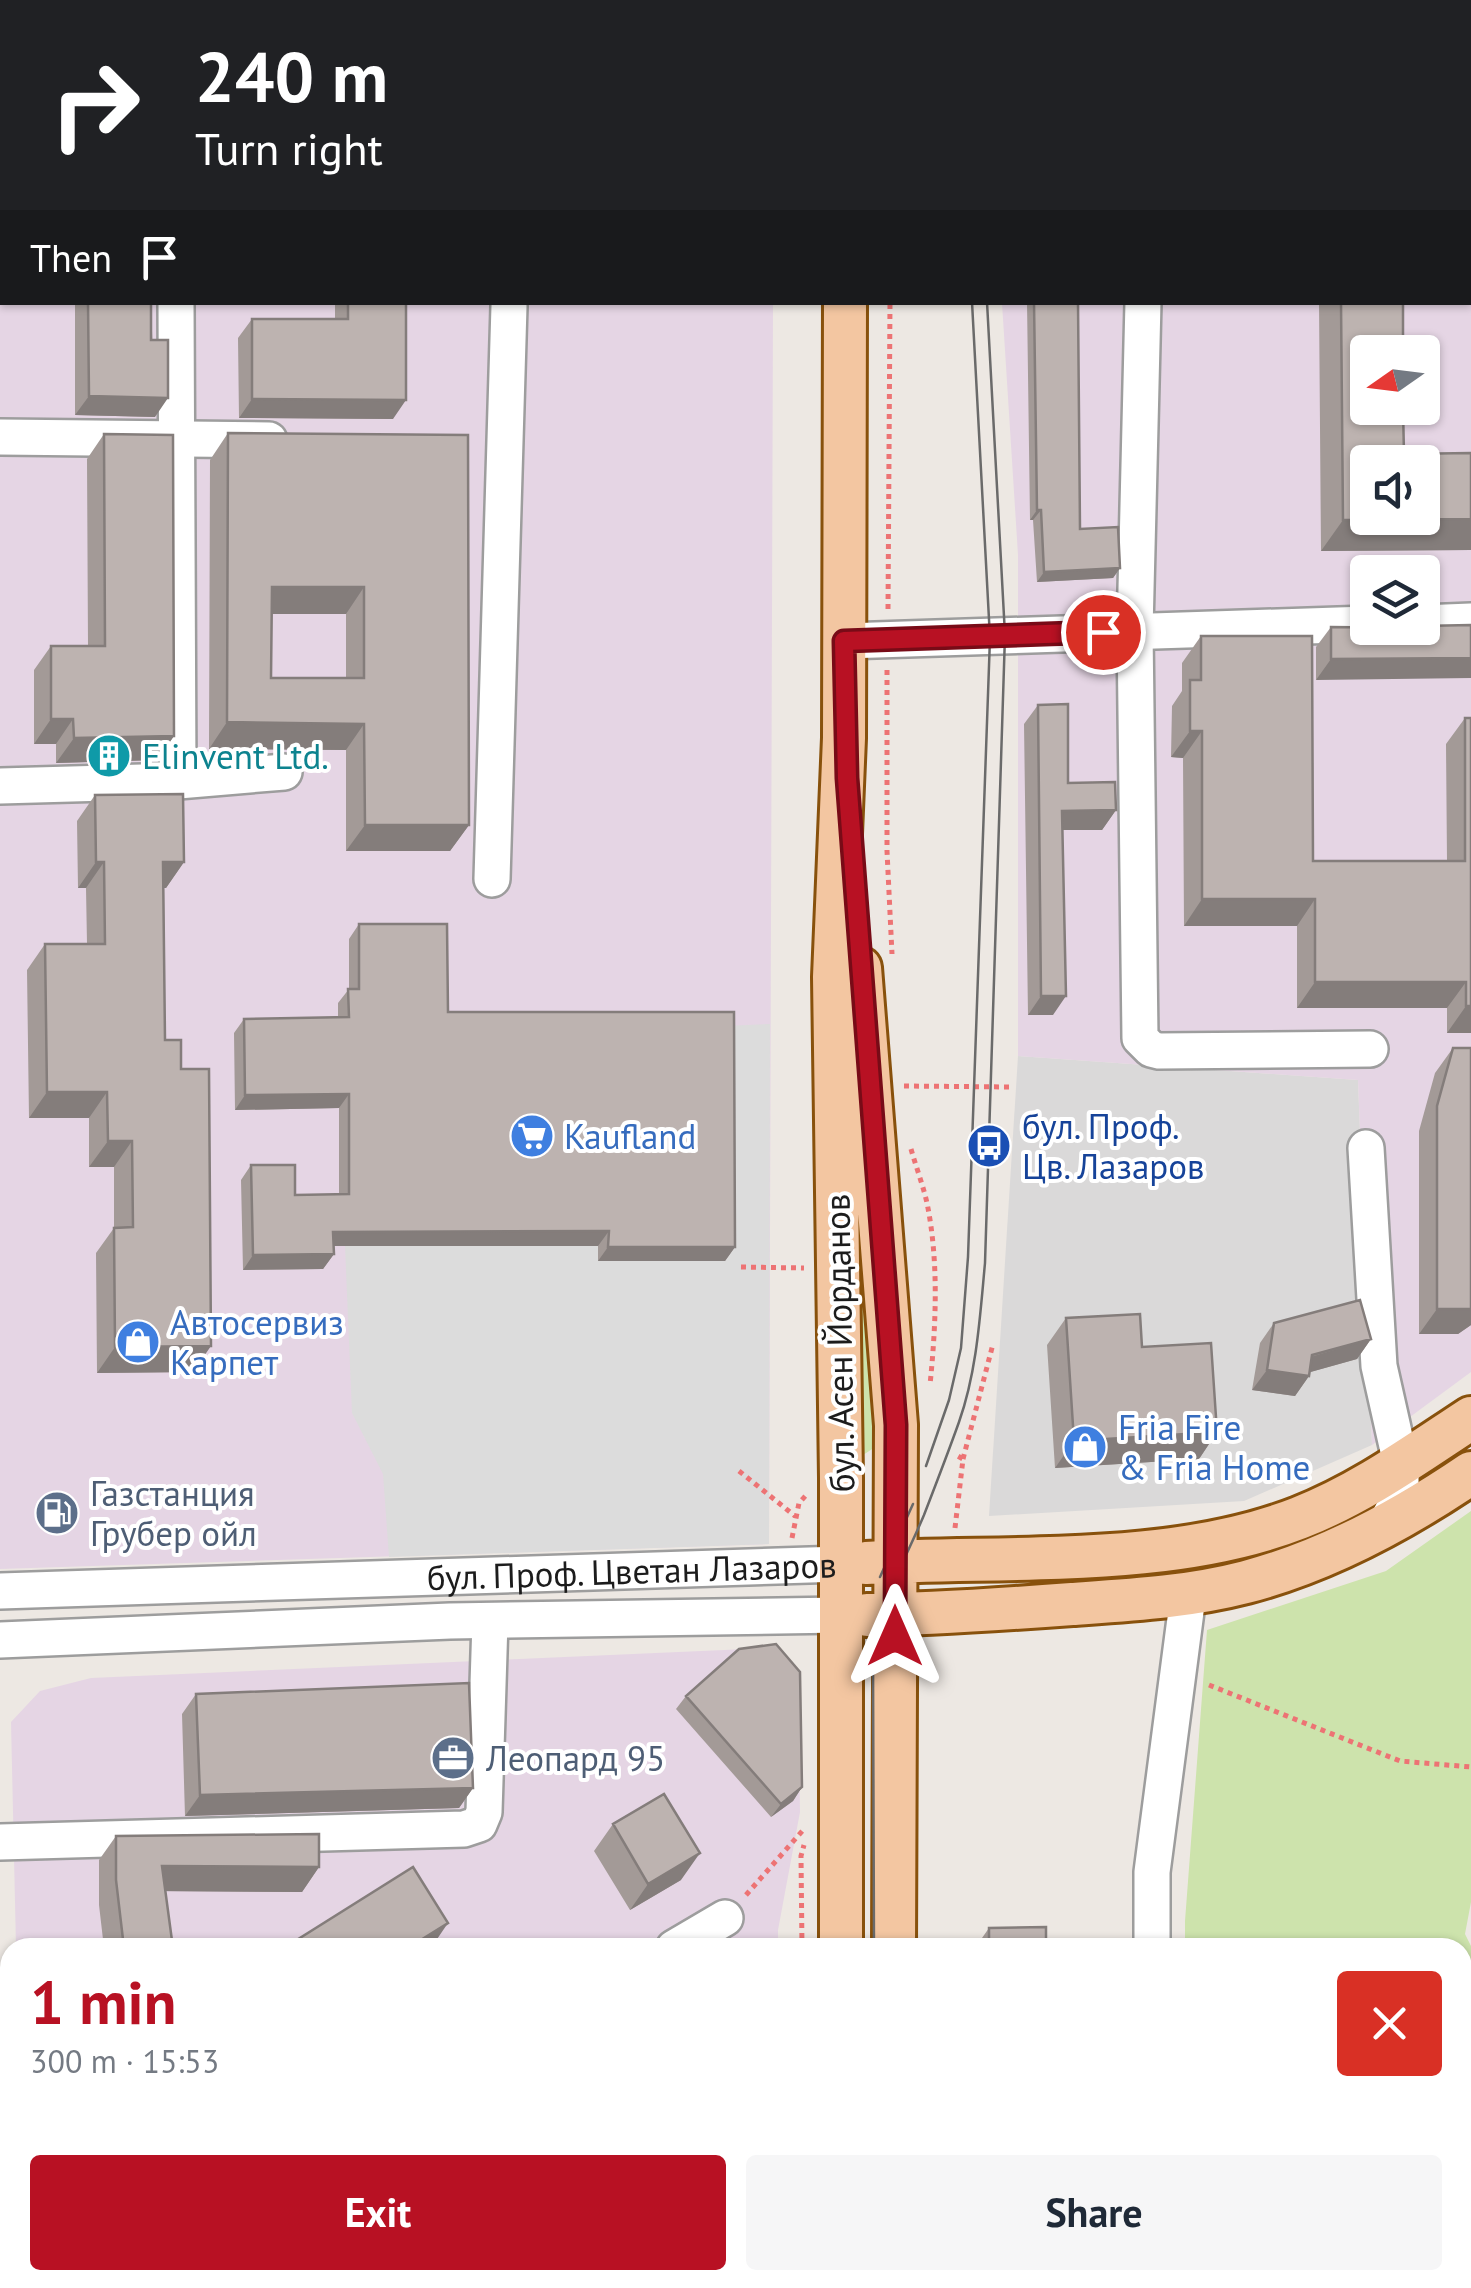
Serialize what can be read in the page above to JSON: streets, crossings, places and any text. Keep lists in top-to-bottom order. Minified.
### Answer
{"streets":{"main road":["бул. Асен Йорданов","бул. Проф. Цветан Лазаров"]},"crossings":[["бул. Асен Йорданов","бул. Проф. Цветан Лазаров"]],"places":{"building":["Elinvent Ltd."],"supermarket":["Kaufland"],"bus stop":["бул. Проф. Цв. Лазаров"],"shop":["Автосервиз Карпет","Fria Fire & Fria Home"],"fuel station":["Газстанция Грубер ойл"],"office":["Леопард 95"]},"north":"left","page":{"turn":["240 m","Turn right"],"then":"Then","heading":["1 min","300 m · 15:53"],"buttons":["Exit","Share"]}}
